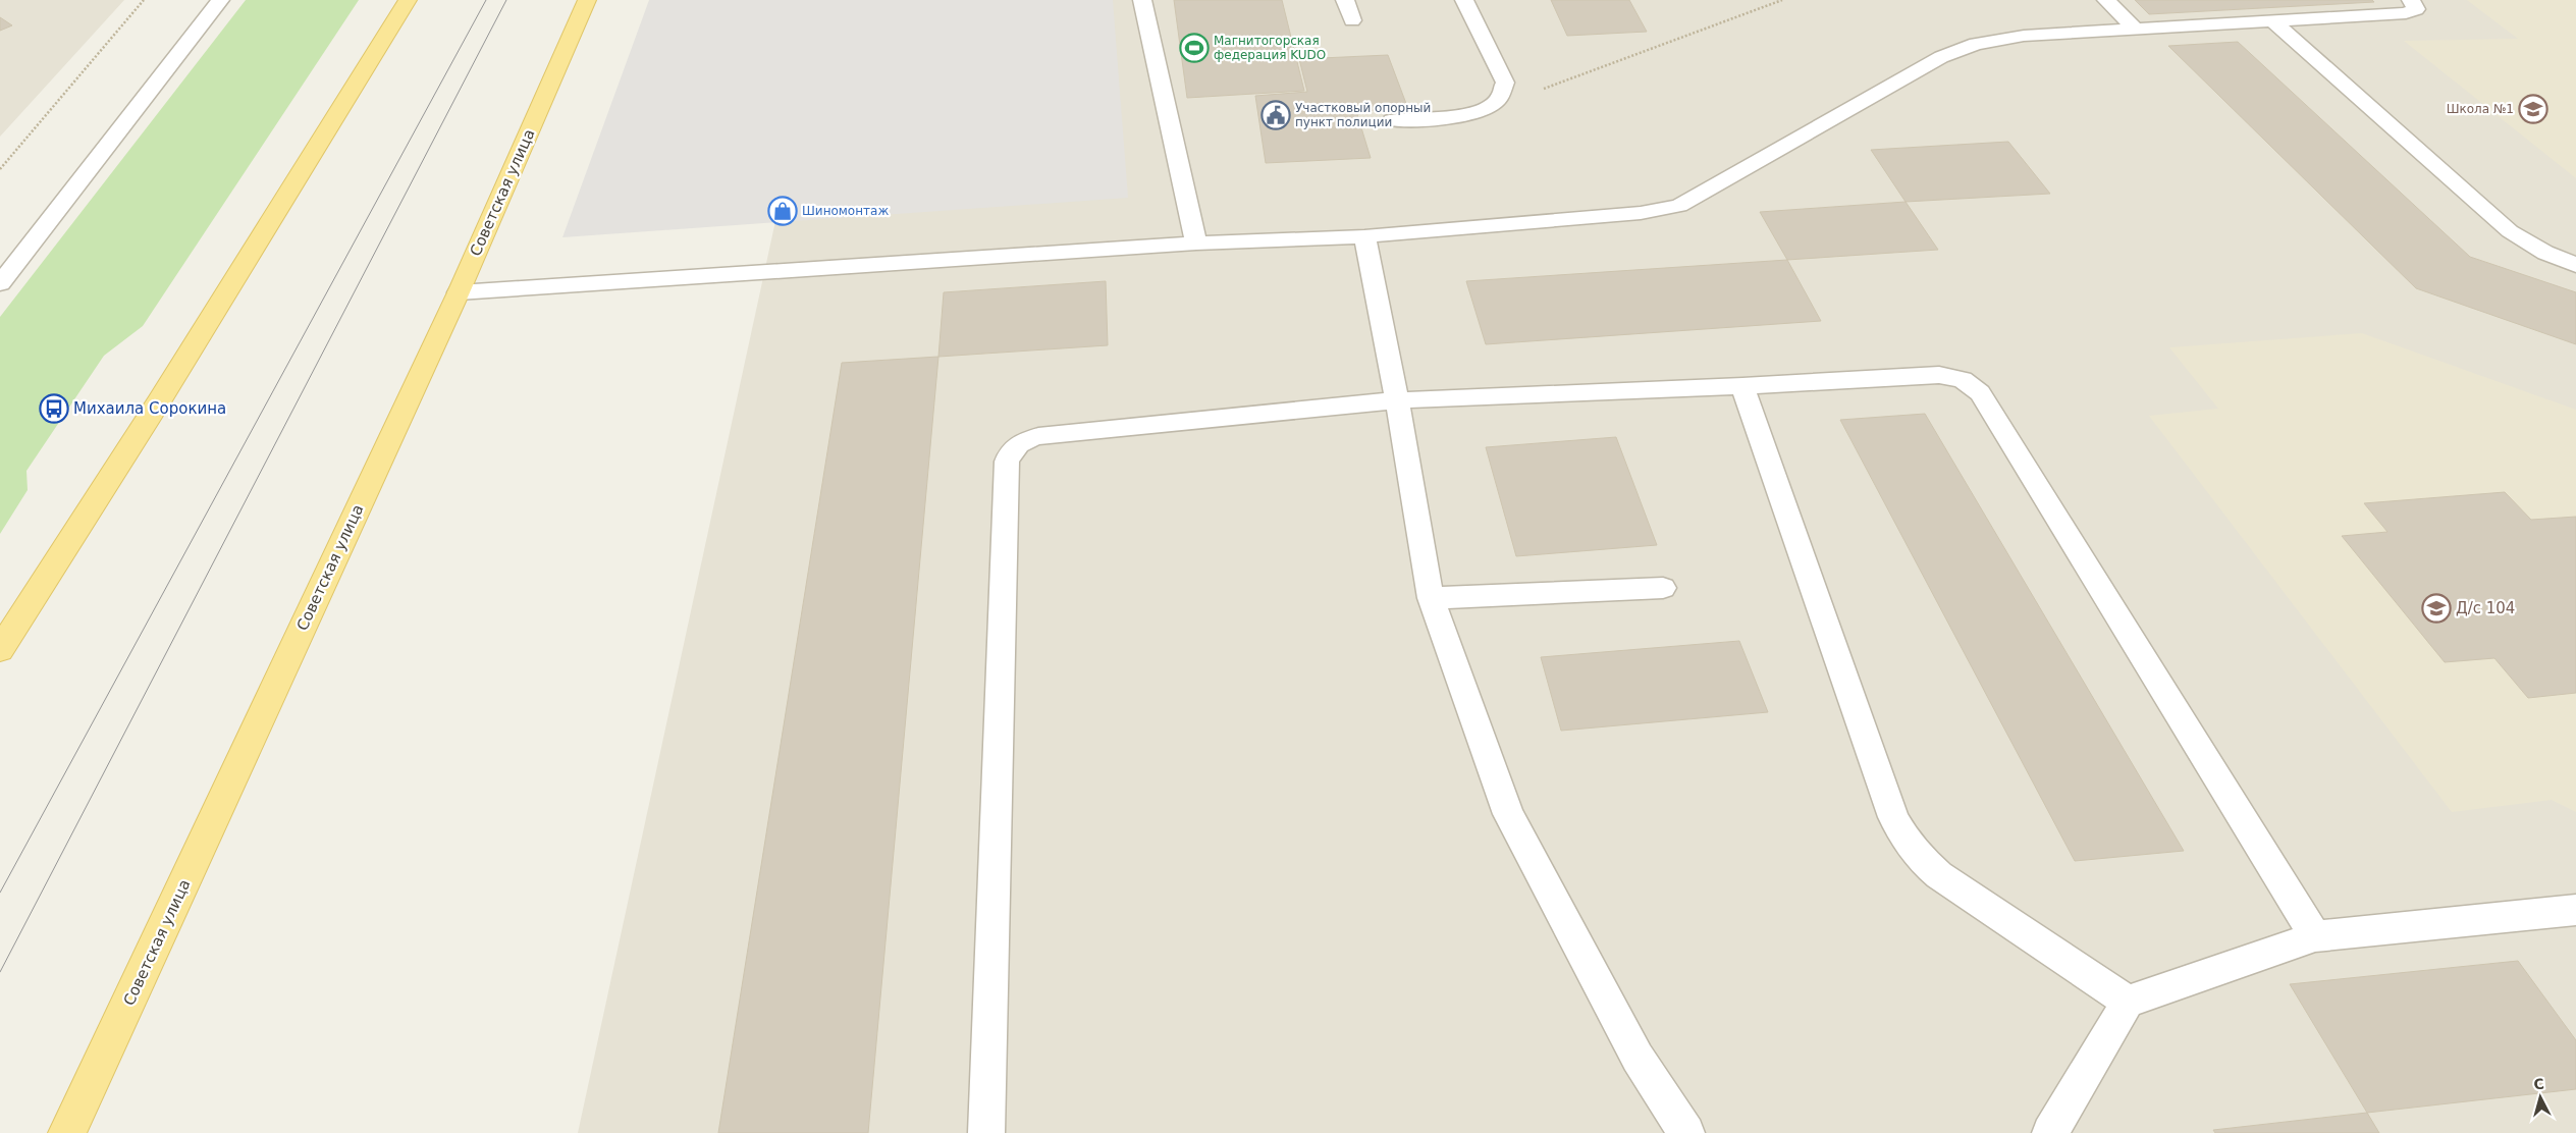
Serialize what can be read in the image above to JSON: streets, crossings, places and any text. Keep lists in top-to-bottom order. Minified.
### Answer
{"streets":{"main road":["Советская улица"]},"places":{"sports":["Магнитогорская федерация KUDO"],"school or university":["Школа №1","Д/с 104"],"public building":["Участковый опорный пункт полиции"],"shop":["Шиномонтаж"],"bus stop":["Михаила Сорокина"]},"north":"top"}
